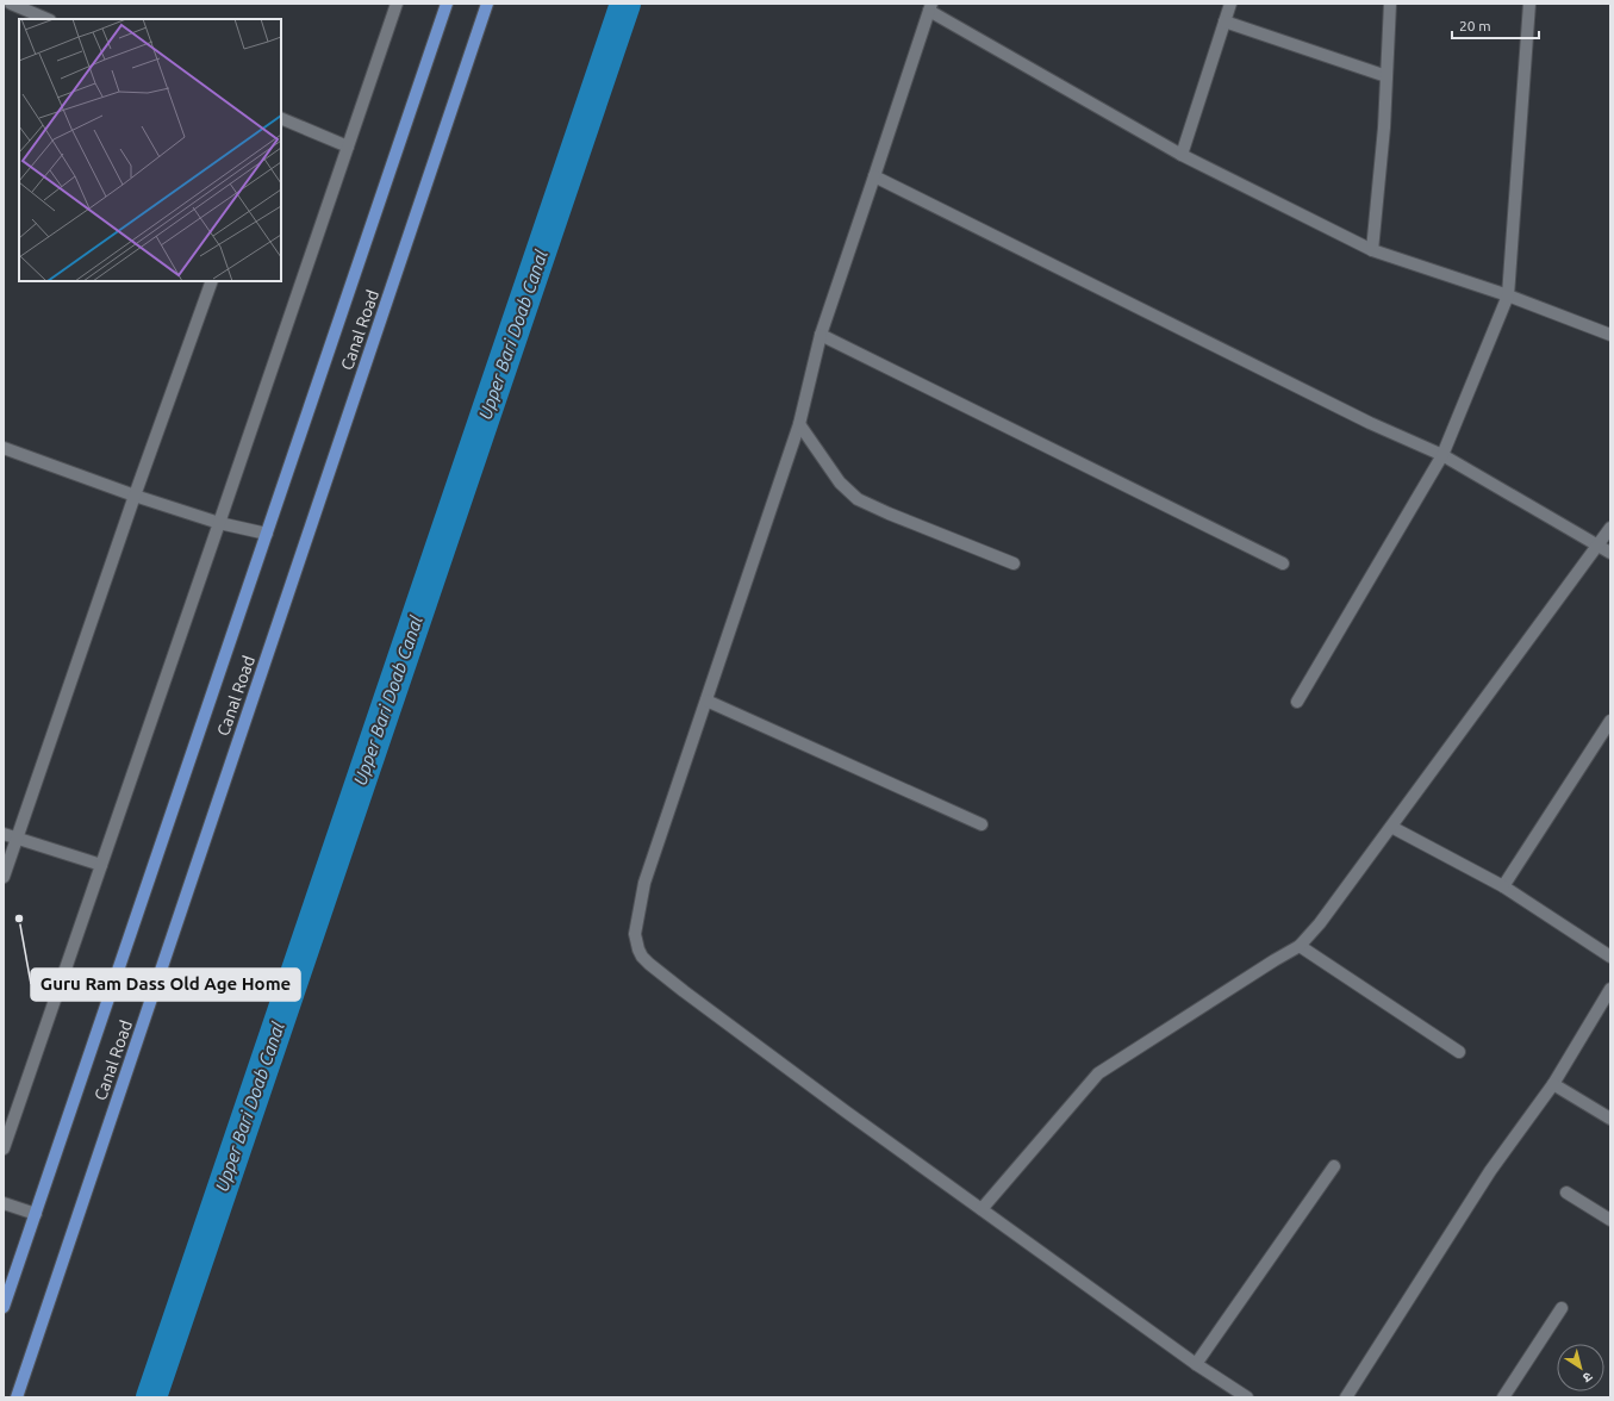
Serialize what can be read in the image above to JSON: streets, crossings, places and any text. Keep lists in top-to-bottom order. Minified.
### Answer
{"streets":{"main road":["Canal Road"]},"water":["Upper Bari Doab Canal"],"places":["Guru Ram Dass Old Age Home"],"scale_bar":"20 m","north":"bottom right"}
